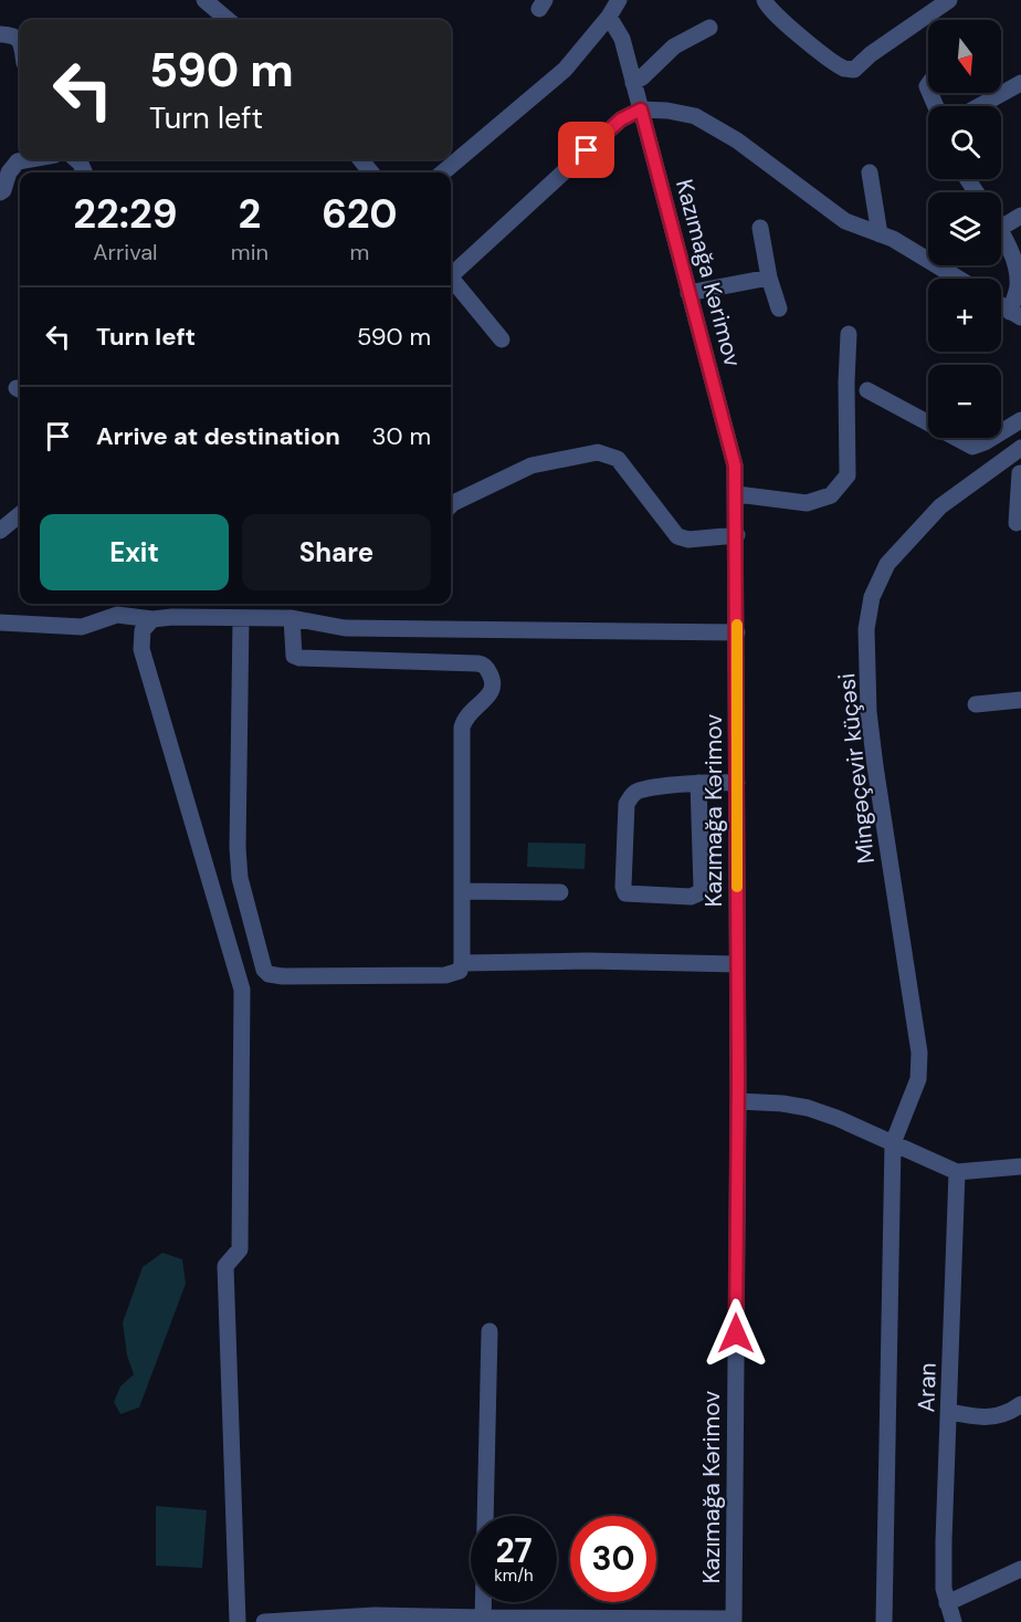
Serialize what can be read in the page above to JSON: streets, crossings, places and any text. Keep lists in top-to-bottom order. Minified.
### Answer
{"streets":{"street":["Kazımağa Kərimov","Mingəçevir küçəsi","Aran"]},"north":"bottom","page":{"map_buttons":["+","−"],"turn":["590 m","Turn left"],"eta":["22:29","Arrival","2","min","620","m"],"list":[{"name":"Turn left","value":"590 m"},{"name":"Arrive at destination","value":"30 m"}],"buttons":["Exit","Share"],"speed":"27 km/h","limit":"30"}}
